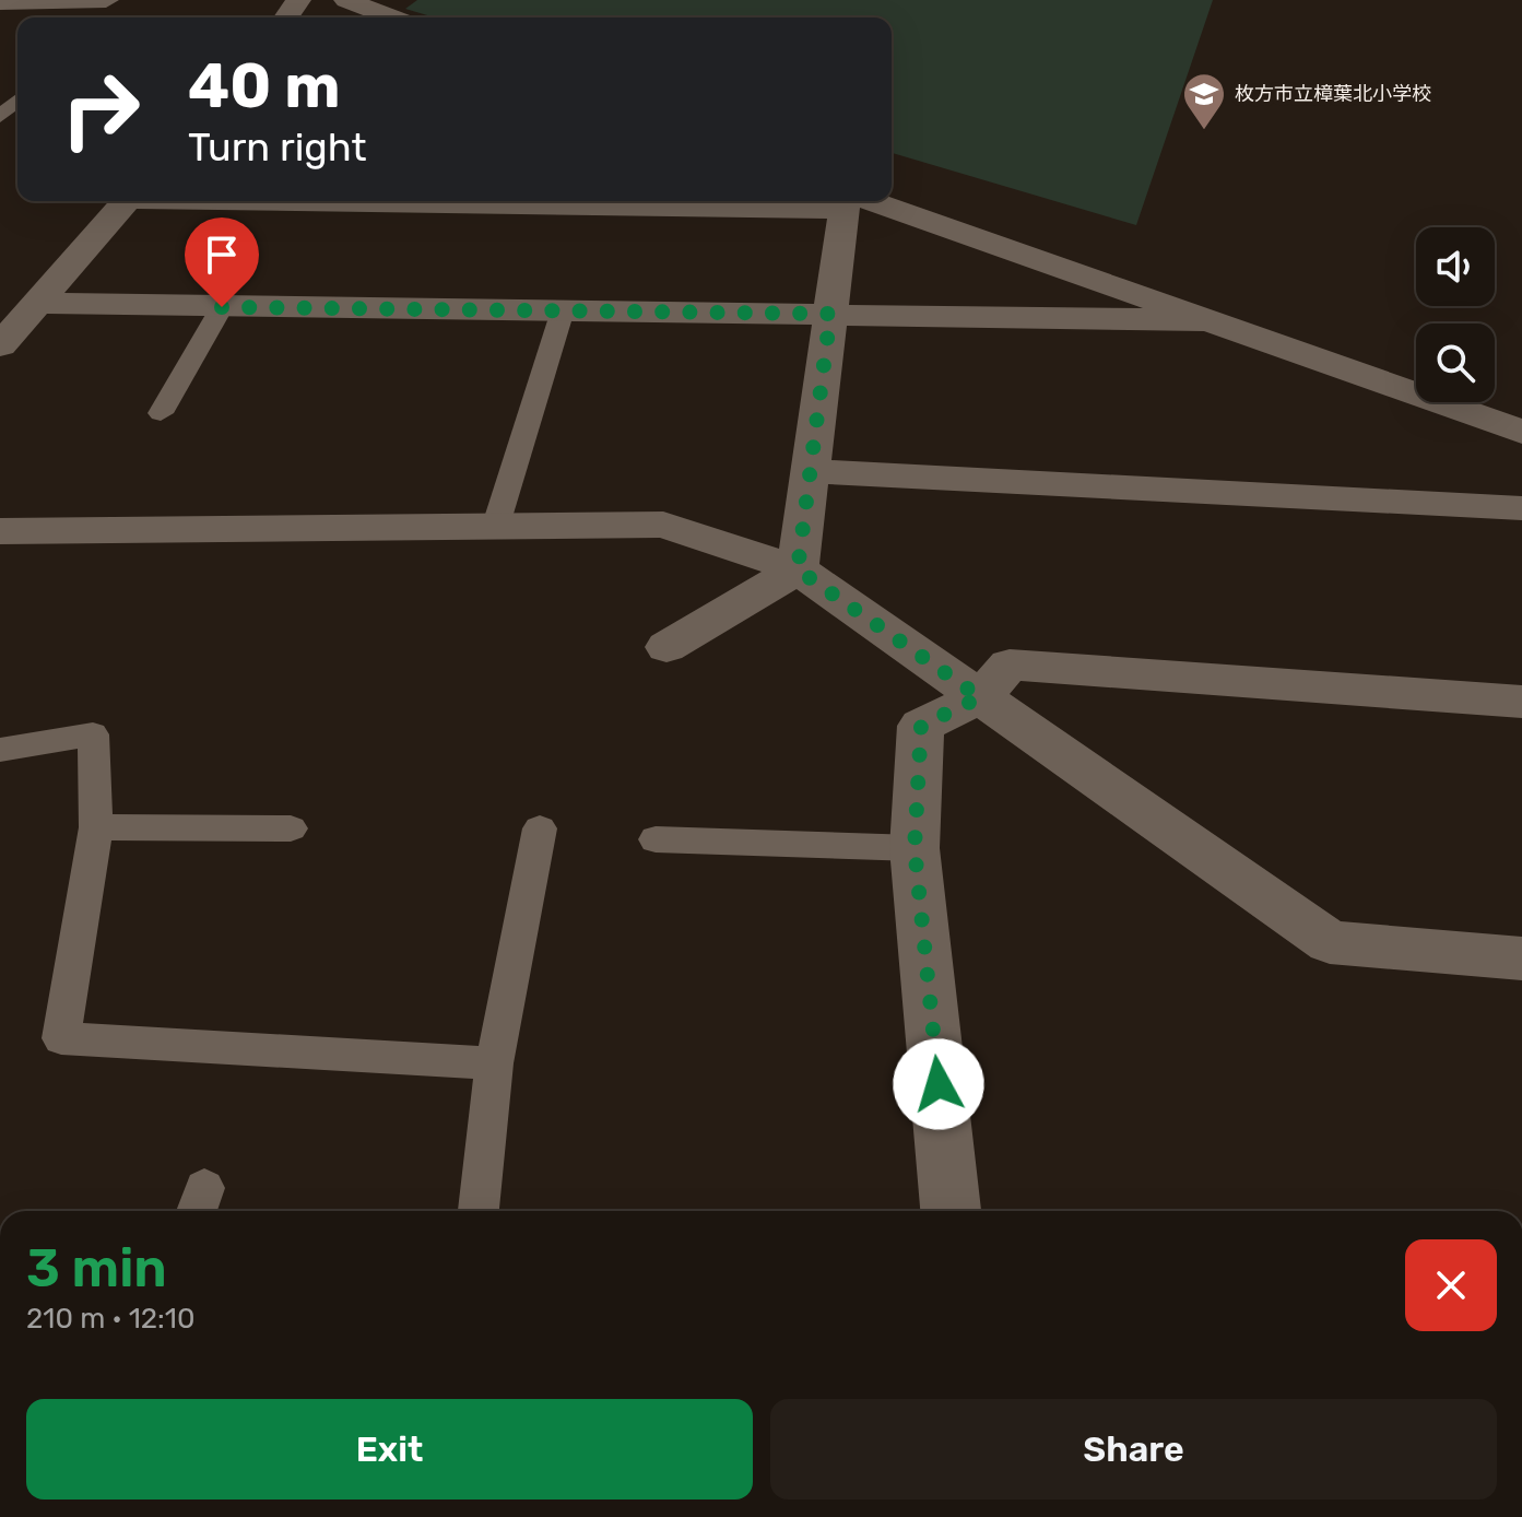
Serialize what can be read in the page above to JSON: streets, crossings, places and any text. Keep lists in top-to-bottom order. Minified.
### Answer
{"places":{"school or university":["枚方市立樟葉北小学校"]},"page":{"turn":["40 m","Turn right"],"heading":["3 min","210 m · 12:10"],"buttons":["Exit","Share"]}}
